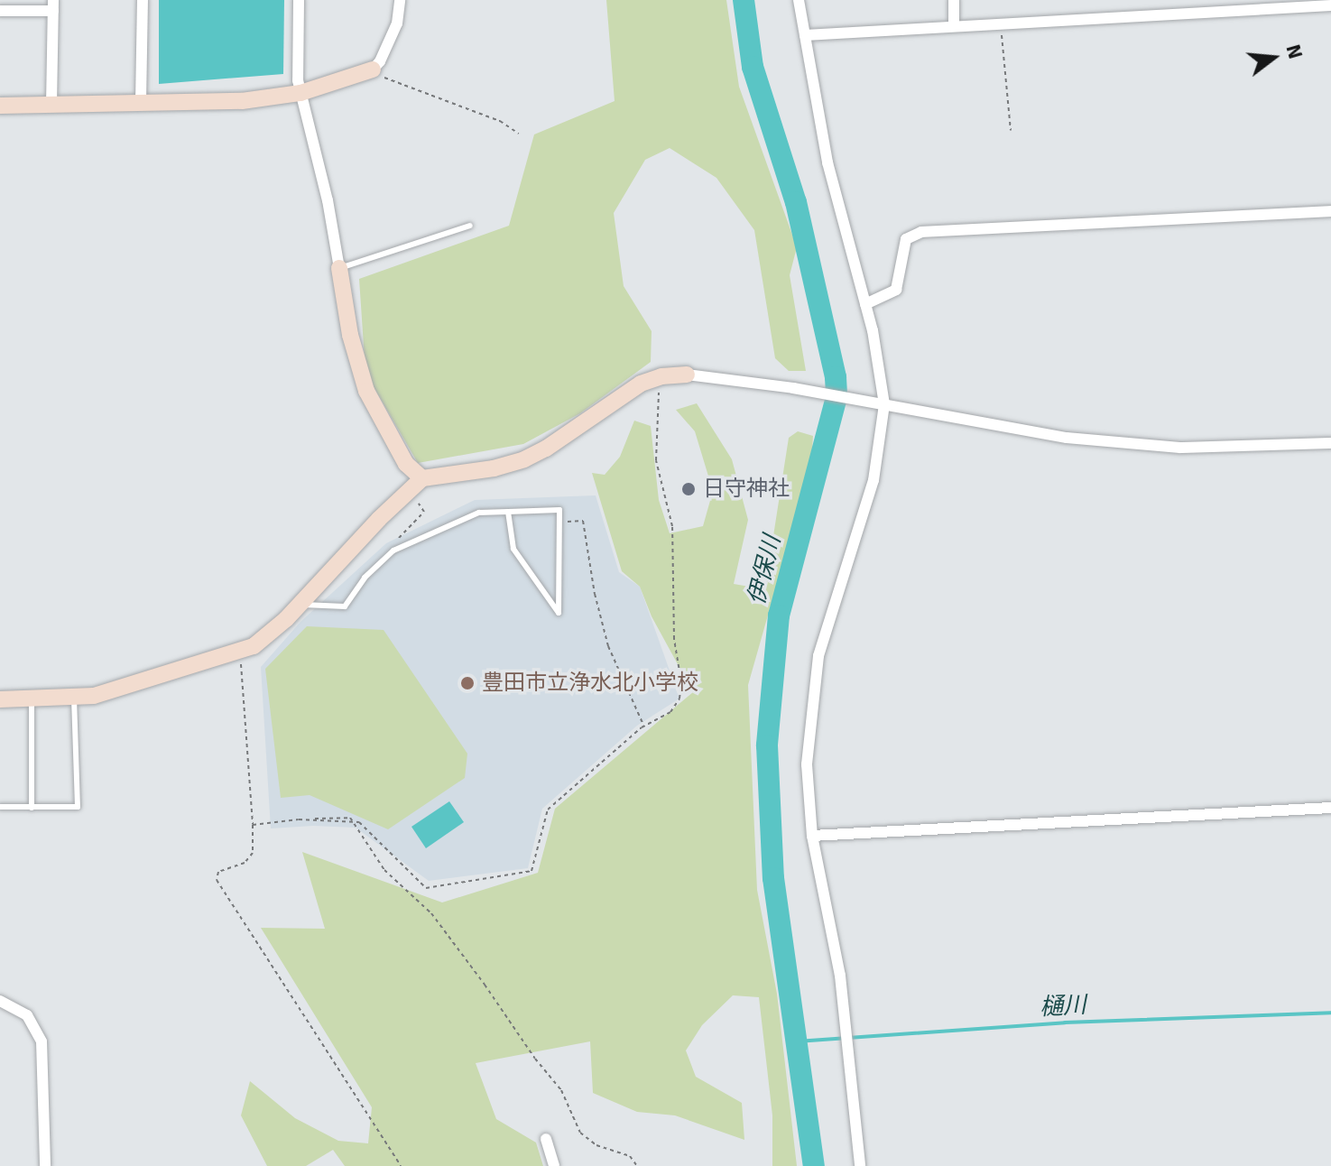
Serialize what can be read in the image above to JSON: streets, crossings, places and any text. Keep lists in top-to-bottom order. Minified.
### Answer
{"water":["伊保川","樋川"],"places":["日守神社","豊田市立浄水北小学校"],"north":"right"}
